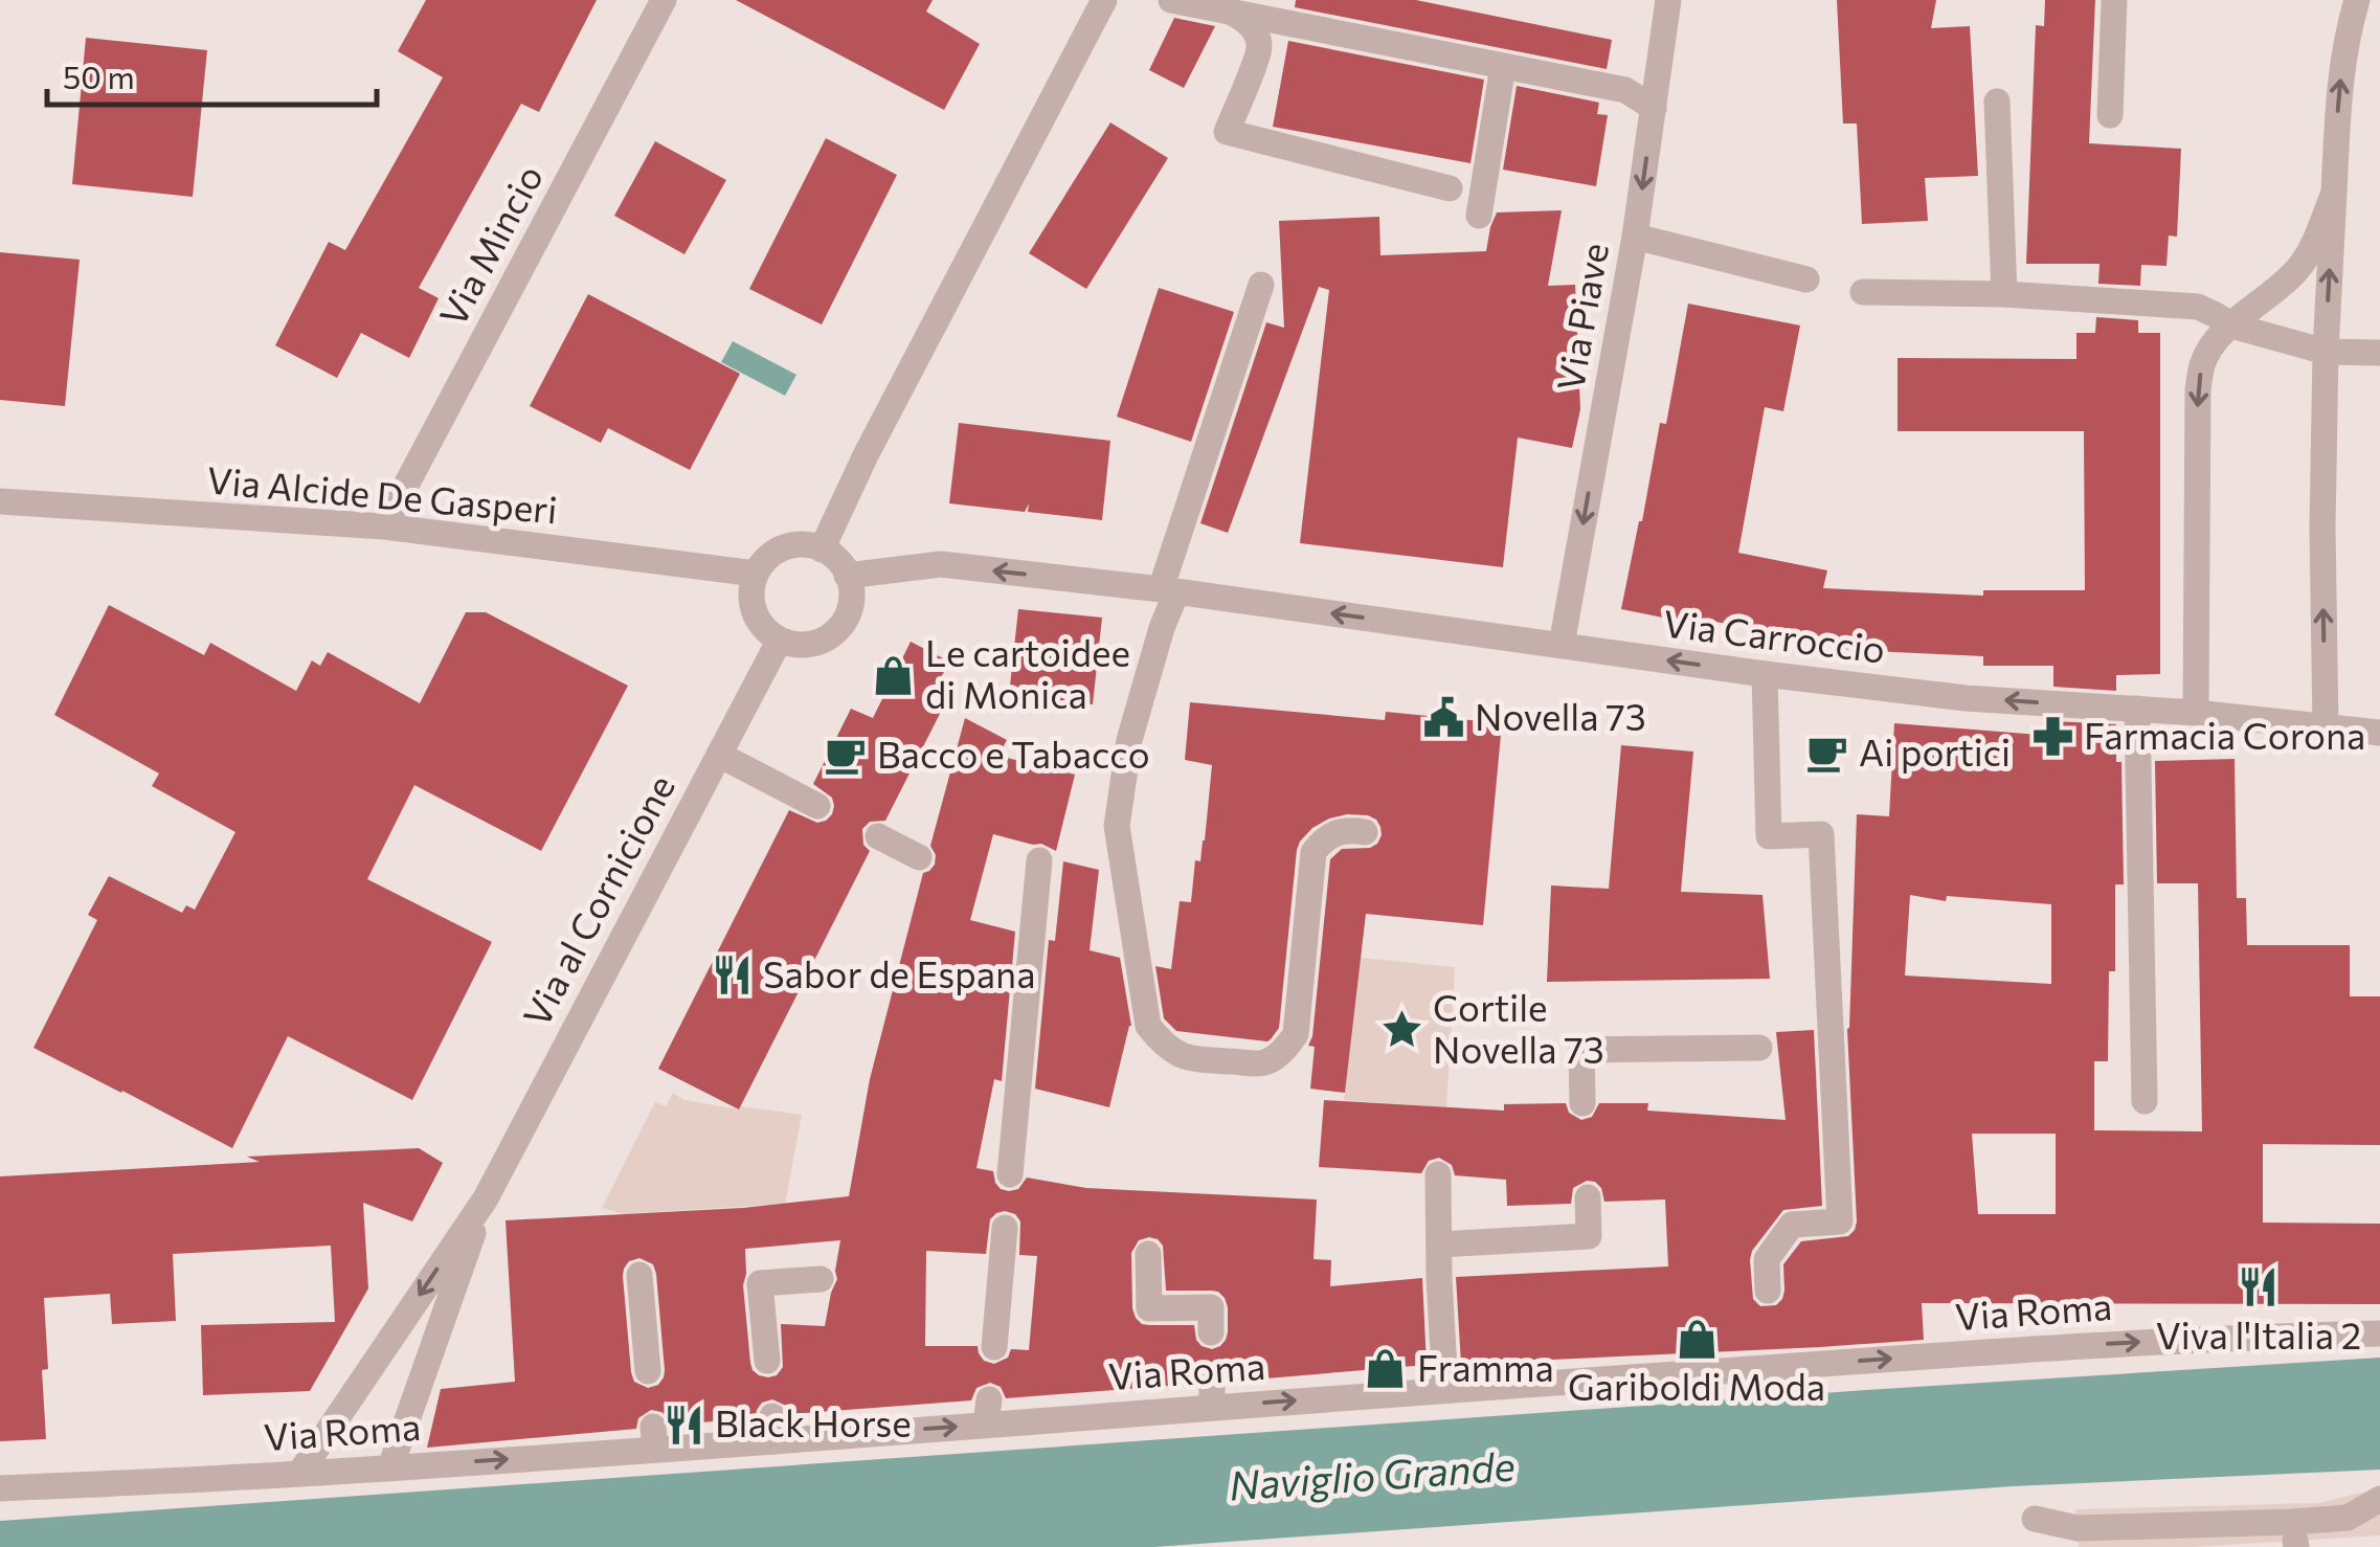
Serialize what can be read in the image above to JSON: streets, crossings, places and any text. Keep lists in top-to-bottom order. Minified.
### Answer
{"streets":{"street":["Via Mincio","Via Piave","Via Alcide De Gasperi","Via Carroccio","Via al Cornicione","Via Roma"]},"crossings":[["Via Mincio","Via Alcide De Gasperi"],["Via Piave","Via Carroccio"],["Via Alcide De Gasperi","Via Carroccio"],["Via Alcide De Gasperi","Via al Cornicione"],["Via Carroccio","Via al Cornicione"],["Via al Cornicione","Via Roma"]],"one_way":["Via Piave","Via Carroccio","Via Roma"],"water":["Naviglio Grande"],"places":{"shop":["Le cartoidee di Monica","Gariboldi Moda","Framma"],"public building":["Novella 73"],"pharmacy":["Farmacia Corona"],"cafe":["Ai portici","Bacco e Tabacco"],"restaurant":["Sabor de Espana","Viva l'Italia 2","Black Horse"],"place":["Cortile Novella 73"]},"scale_bar":"50 m"}
